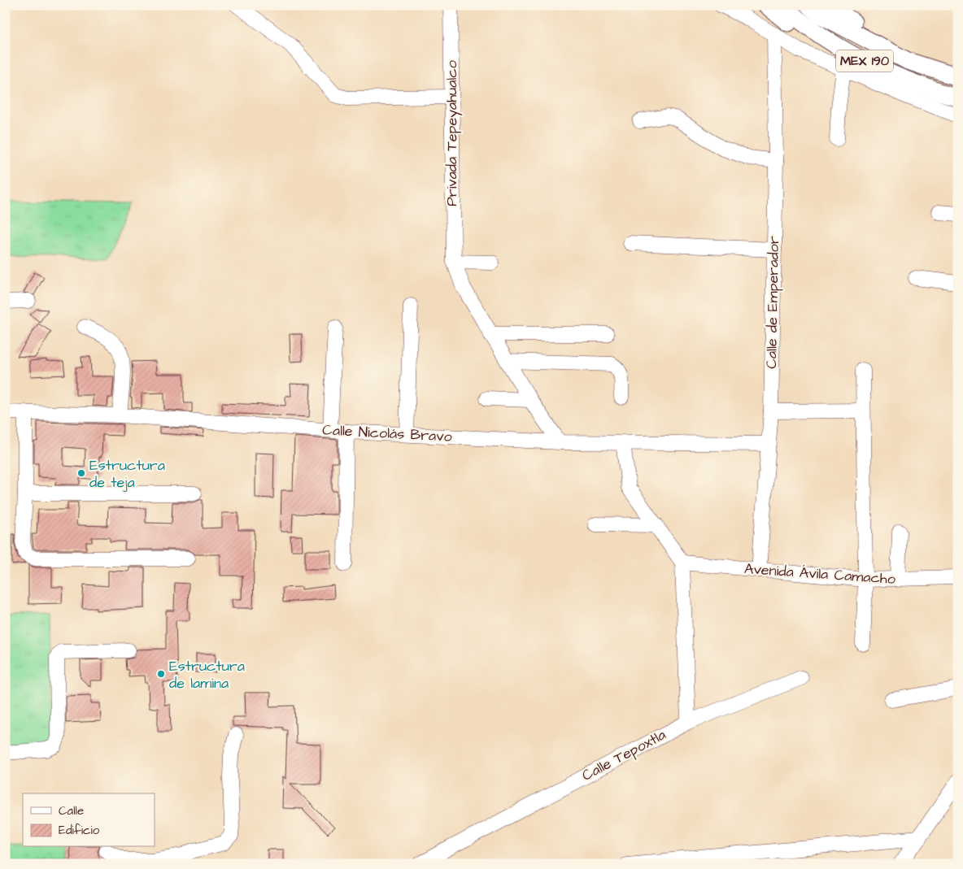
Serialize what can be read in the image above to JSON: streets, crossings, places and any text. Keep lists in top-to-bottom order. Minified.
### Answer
{"streets":{"main road":["MEX 190"],"street":["Privada Tepeyahualco","Calle de Emperador","Calle Nicolás Bravo","Avenida Ávila Camacho","Calle Tepoxtla"]},"crossings":[["Privada Tepeyahualco","Calle Nicolás Bravo"],["Calle de Emperador","Calle Nicolás Bravo"],["Calle de Emperador","Avenida Ávila Camacho"]],"places":["Estructura de teja","Estructura de lamina"],"legend":["Calle","Edificio"]}
